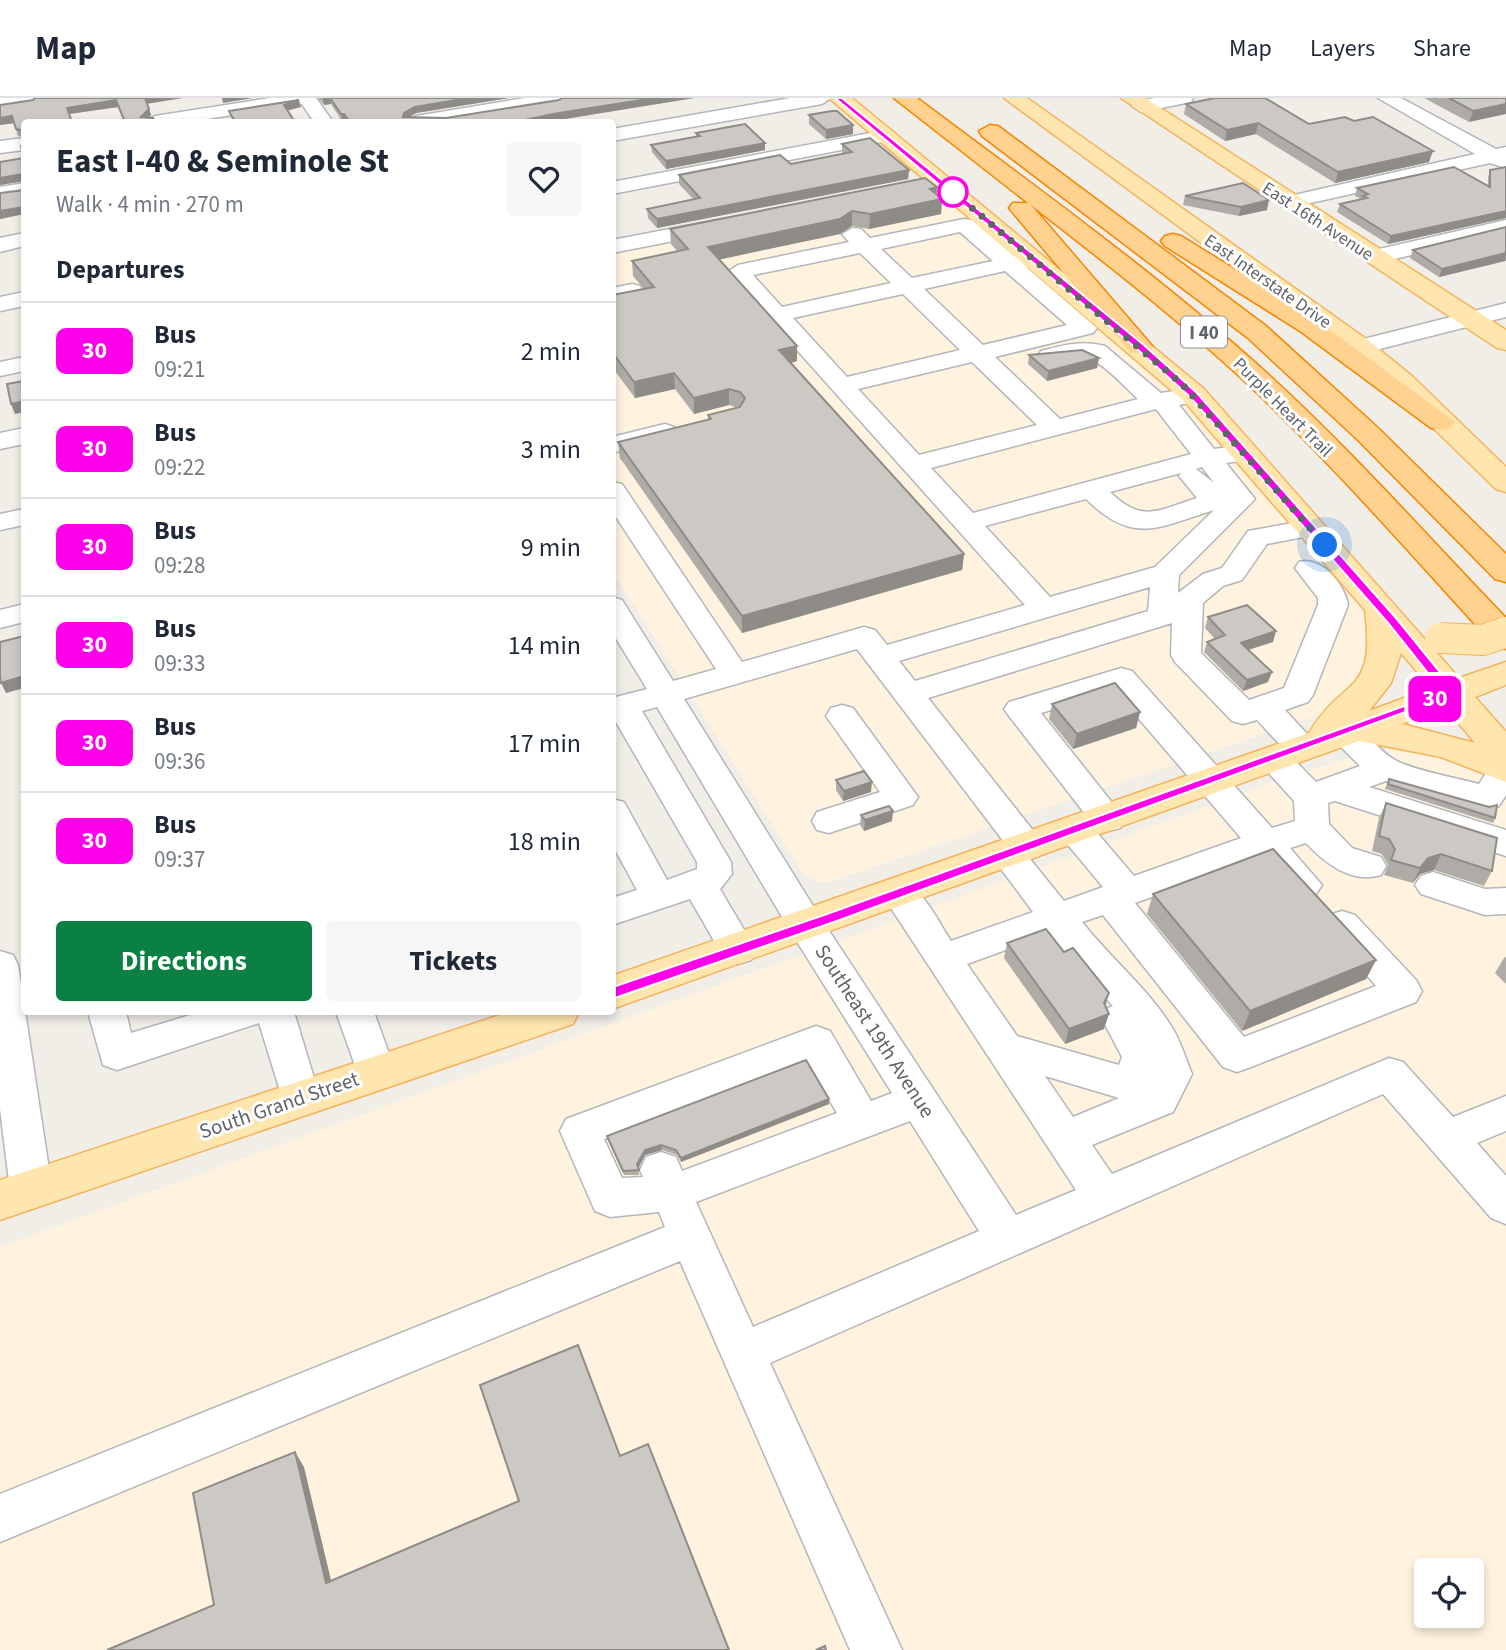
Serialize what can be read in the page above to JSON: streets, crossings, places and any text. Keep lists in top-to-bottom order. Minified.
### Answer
{"streets":{"highway":["I 40","Purple Heart Trail"],"main road":["East 16th Avenue","East Interstate Drive","South Grand Street"],"street":["Southeast 19th Avenue"]},"crossings":[["East Interstate Drive","Purple Heart Trail"]],"lines":["bus line 30"],"page":{"header":"Map","nav":["Map","Layers","Share"],"on_map":"30","heading":[["East I-40 & Seminole St","Walk · 4 min · 270 m"],"Departures"],"list":[{"mark":"30","name":"Bus","note":"09:21","value":"2 min"},{"mark":"30","name":"Bus","note":"09:22","value":"3 min"},{"mark":"30","name":"Bus","note":"09:28","value":"9 min"},{"mark":"30","name":"Bus","note":"09:33","value":"14 min"},{"mark":"30","name":"Bus","note":"09:36","value":"17 min"},{"mark":"30","name":"Bus","note":"09:37","value":"18 min"}],"buttons":["Directions","Tickets"]}}
